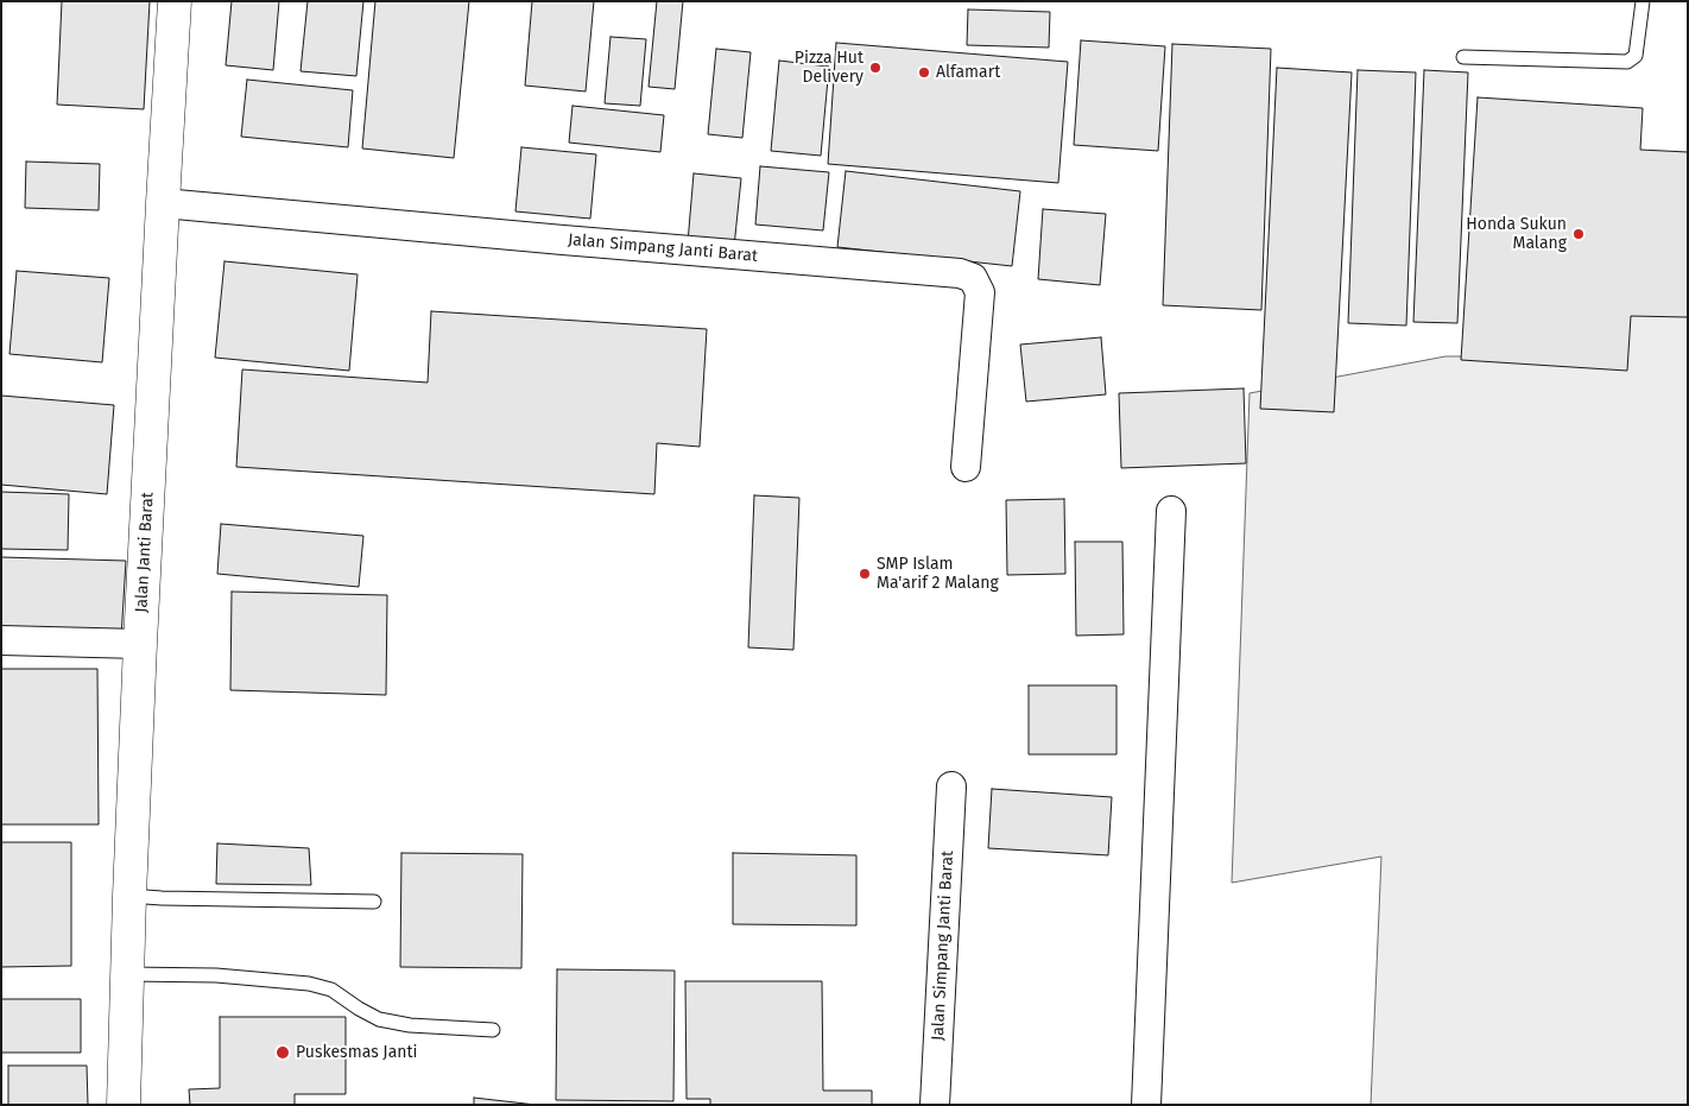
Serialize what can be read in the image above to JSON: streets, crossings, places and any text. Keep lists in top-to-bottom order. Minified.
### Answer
{"streets":{"street":["Jalan Simpang Janti Barat","Jalan Janti Barat"]},"crossings":[["Jalan Simpang Janti Barat","Jalan Janti Barat"]],"places":["Pizza Hut Delivery","Alfamart","Honda Sukun Malang","SMP Islam Ma'arif 2 Malang","Puskesmas Janti"]}
